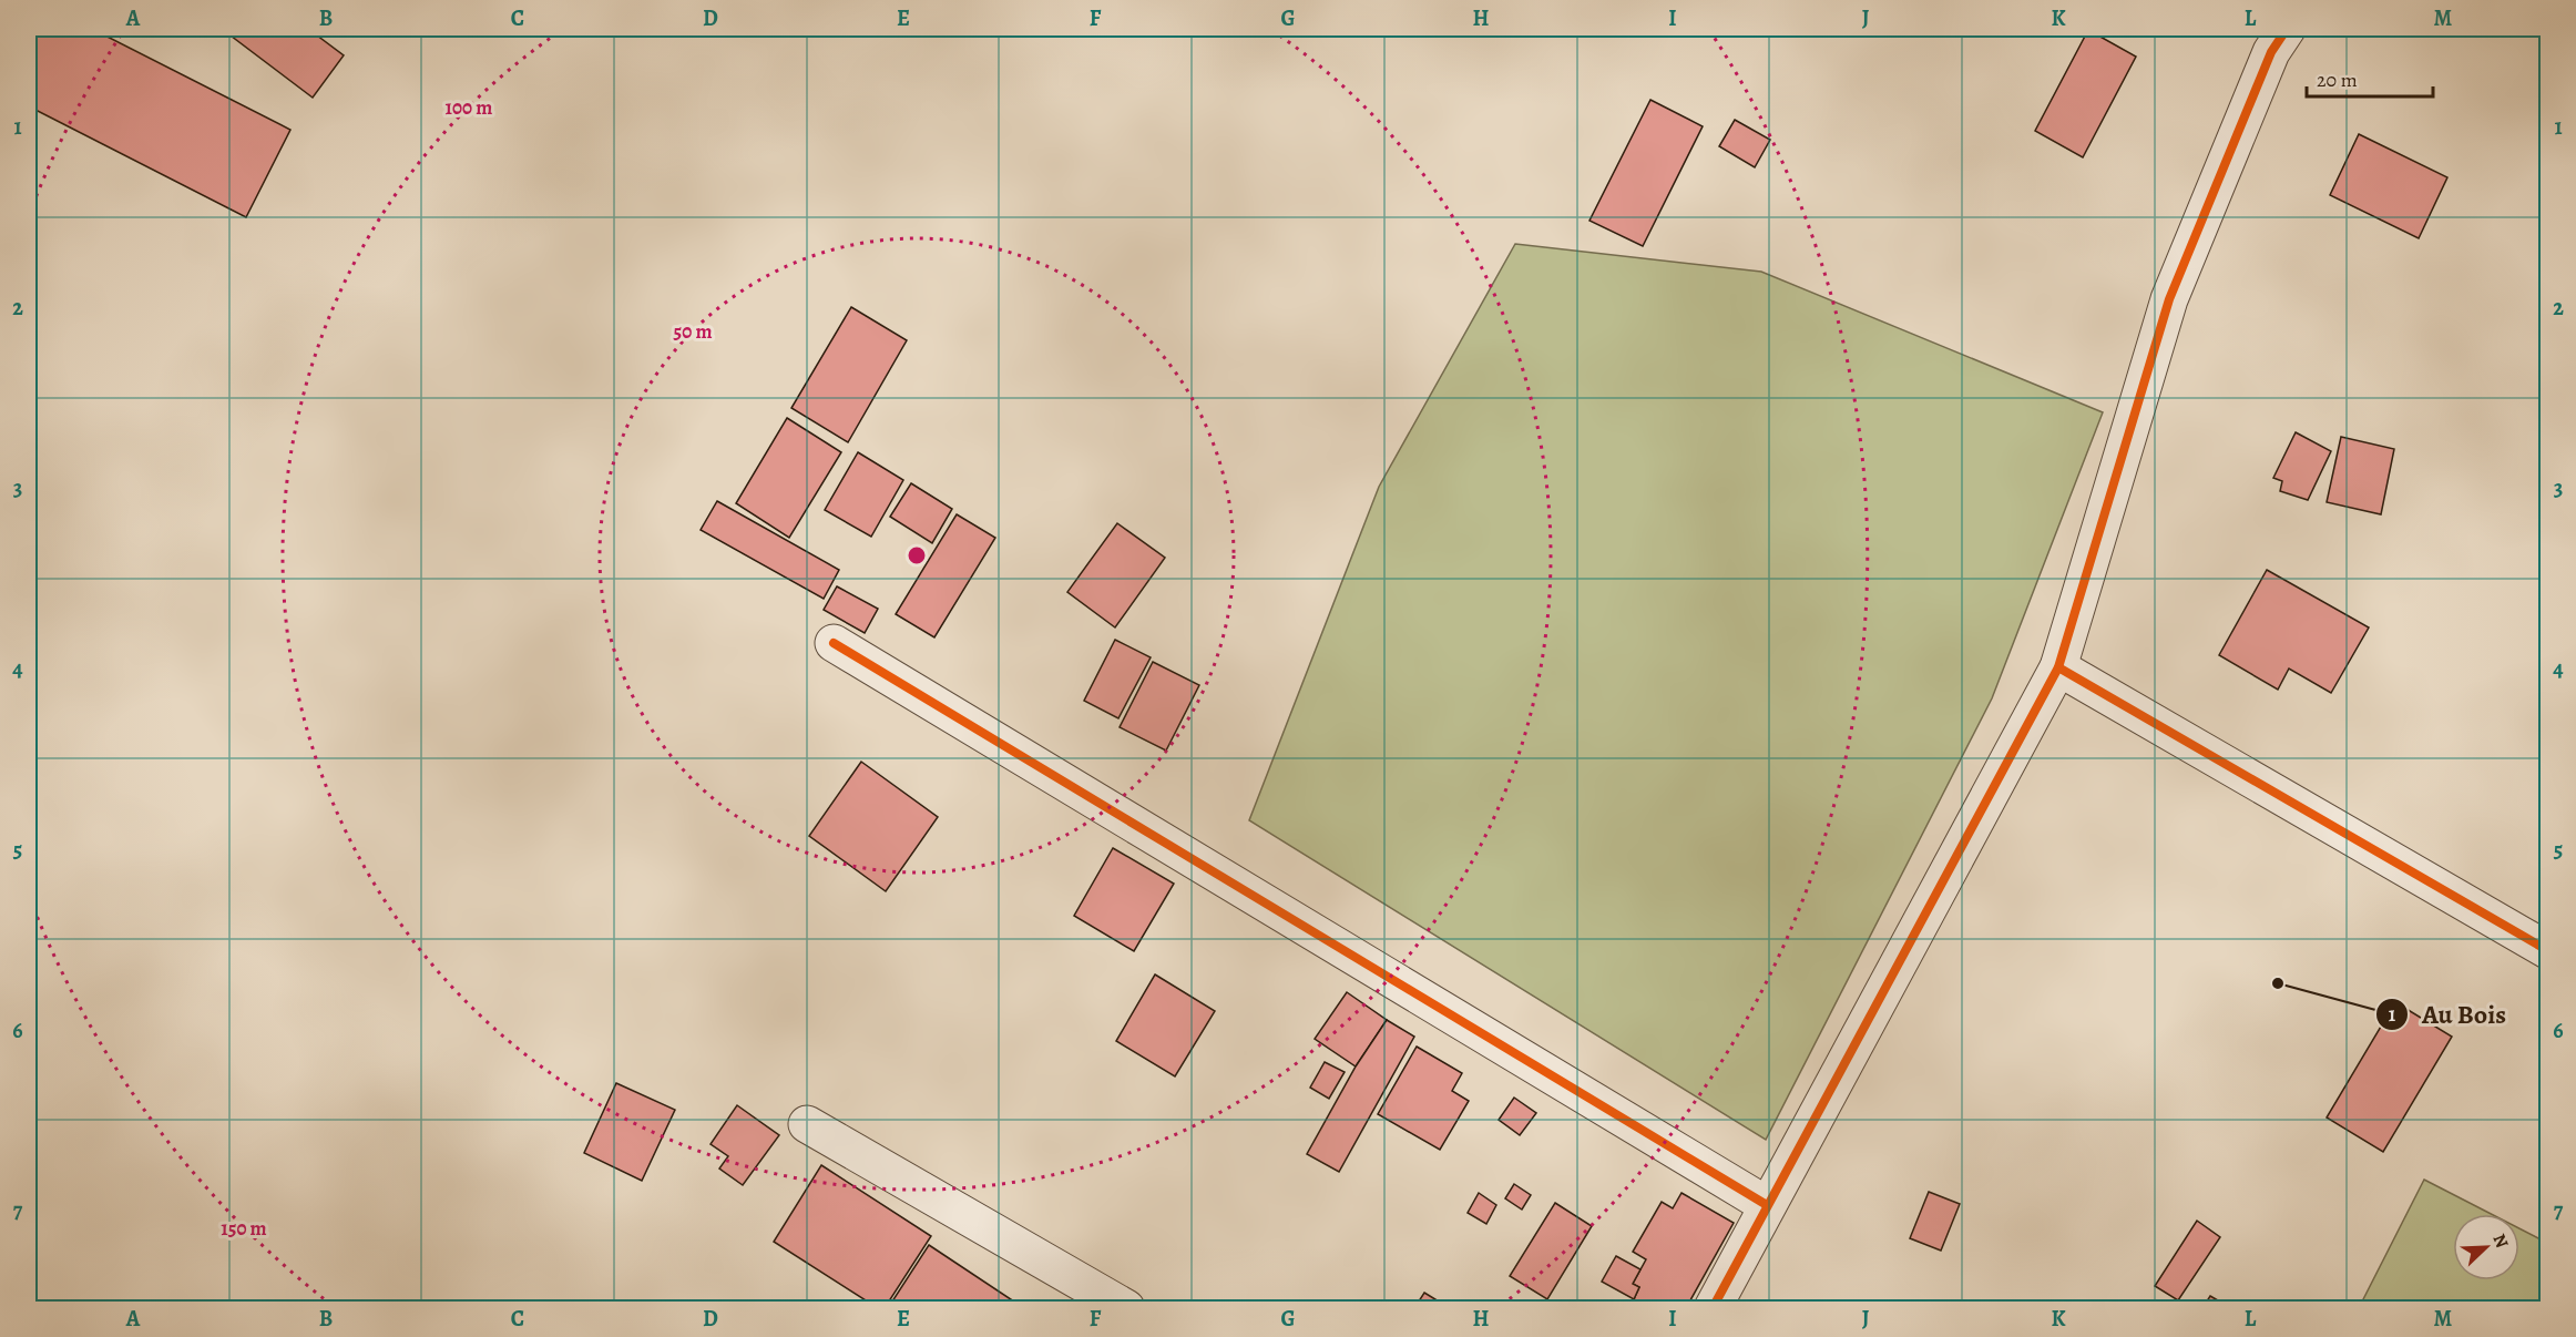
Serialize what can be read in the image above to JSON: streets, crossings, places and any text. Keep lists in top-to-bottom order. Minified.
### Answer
{"places":["Au Bois"],"scale_bar":"20 m","north":"top right","grid":{"columns":["A","B","C","D","E","F","G","H","I","J","K","L","M"],"rows":["1","2","3","4","5","6","7"]},"rings":["100 m","50 m","150 m"]}
